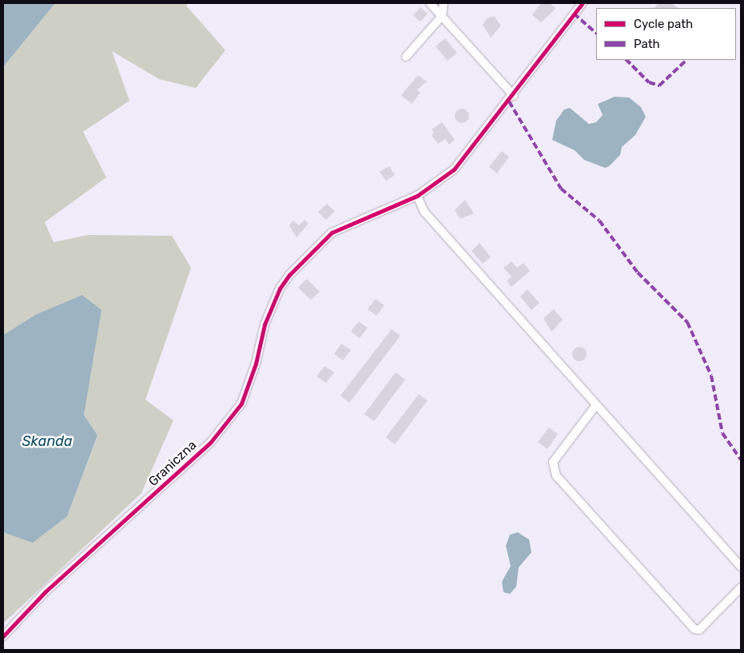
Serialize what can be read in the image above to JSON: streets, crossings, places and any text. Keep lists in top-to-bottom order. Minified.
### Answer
{"streets":{"street":["Graniczna"]},"water":["Skanda"],"legend":["Cycle path","Path"]}
